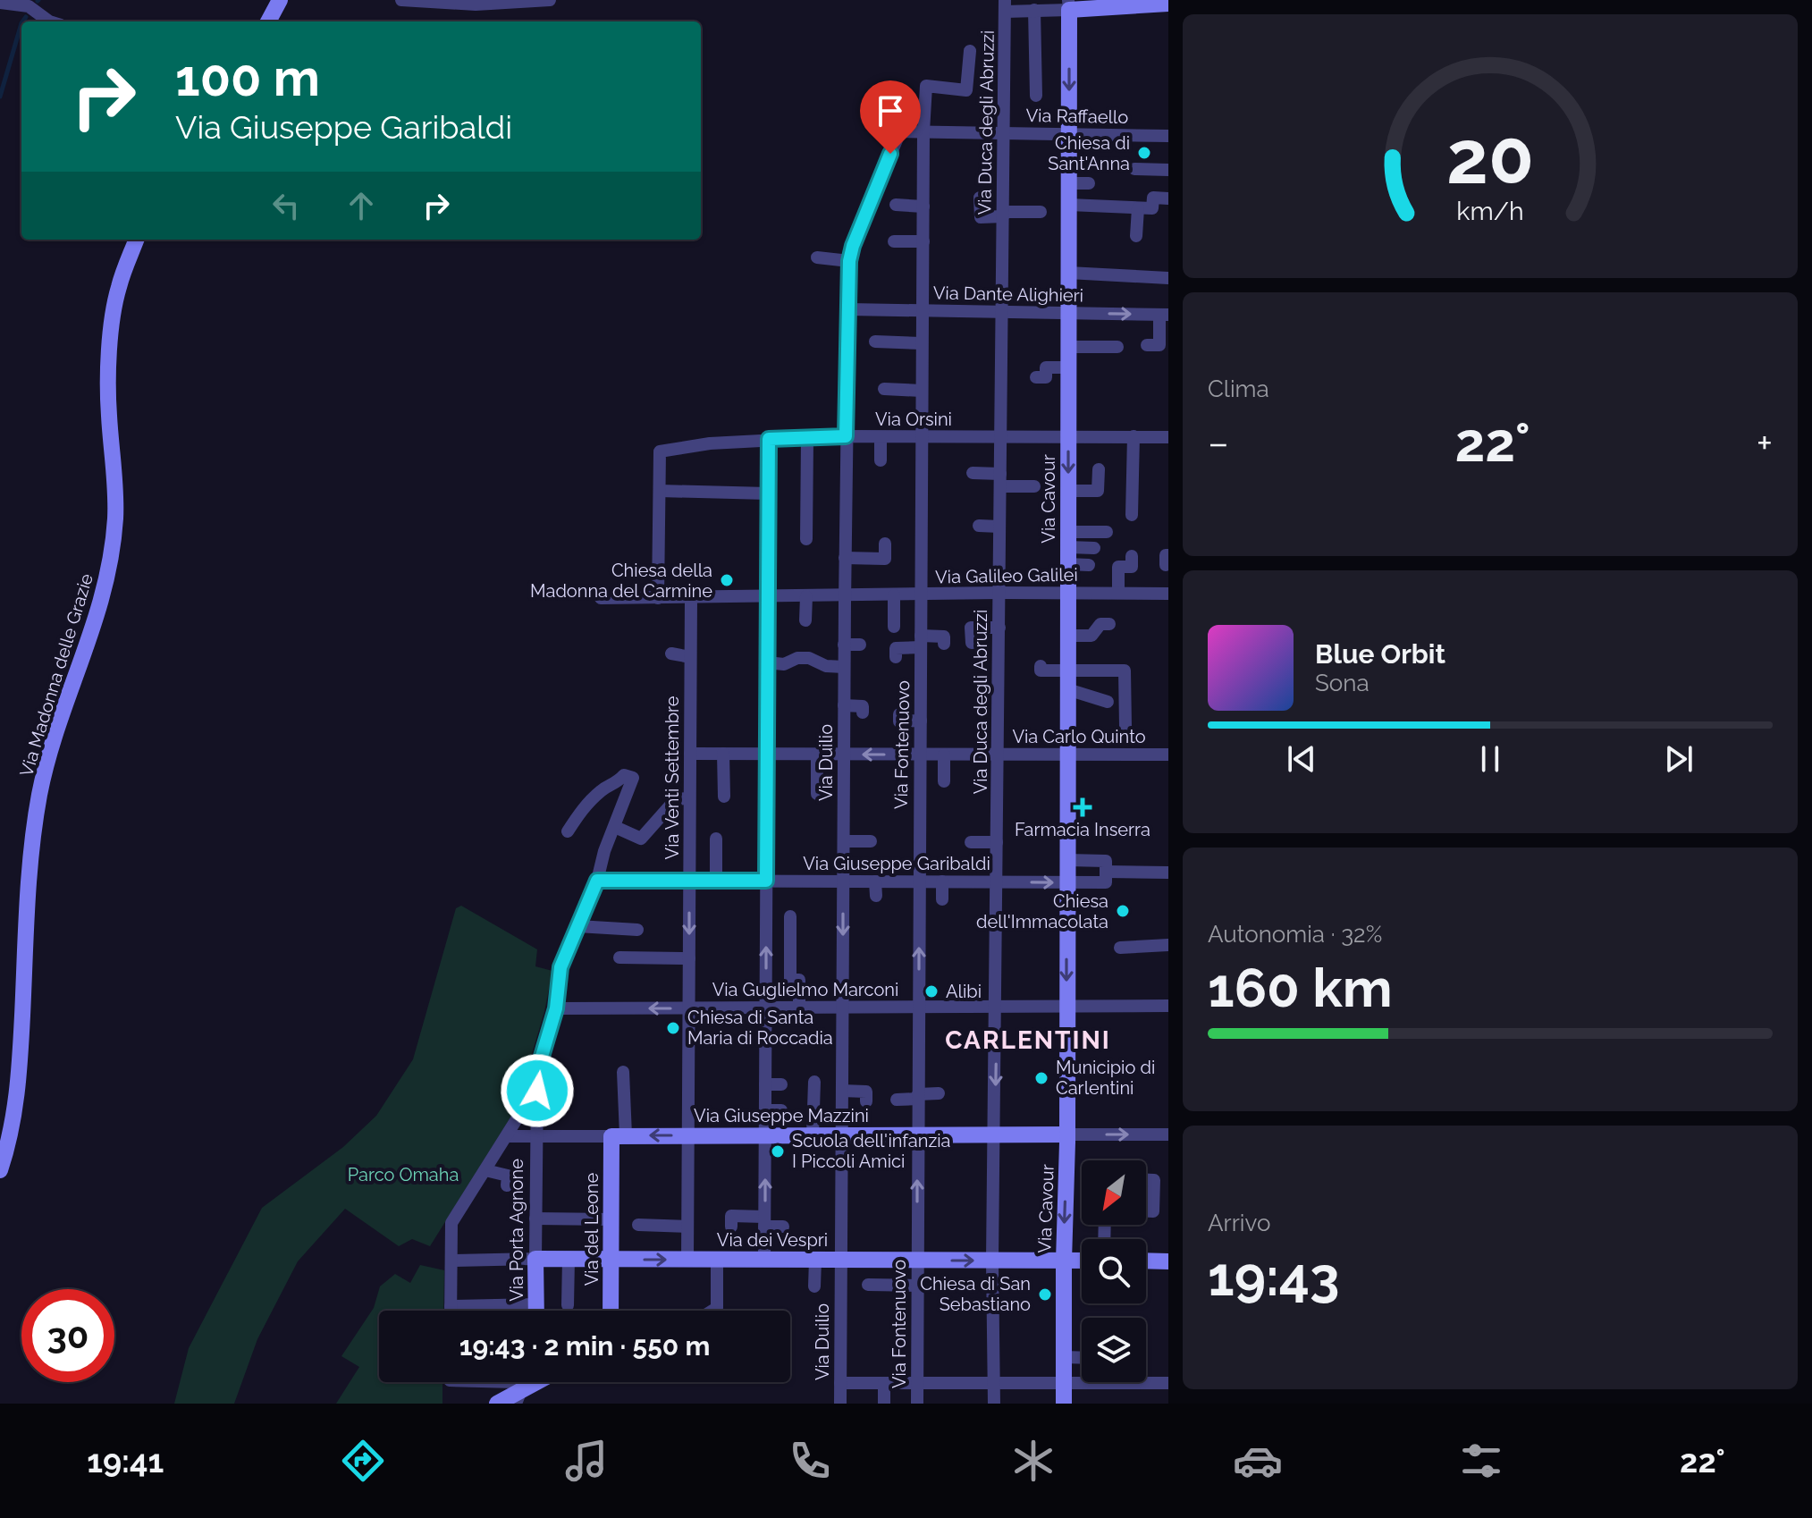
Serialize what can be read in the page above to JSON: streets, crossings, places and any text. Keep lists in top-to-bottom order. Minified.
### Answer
{"streets":{"main road":["Via Cavour","Via Madonna delle Grazie","Via Giuseppe Mazzini","Via del Leone","Via Porta Agnone","Via dei Vespri"],"street":["Via Raffaello","Via Duca degli Abruzzi","Via Dante Alighieri","Via Orsini","Via Galileo Galilei","Via Carlo Quinto","Via Fontenuovo","Via Duilio","Via Venti Settembre","Via Giuseppe Garibaldi","Via Guglielmo Marconi"]},"crossings":[["Via Raffaello","Via Duca degli Abruzzi"],["Via Raffaello","Via Cavour"],["Via Raffaello","Via Fontenuovo"],["Via Raffaello","Via Duilio"],["Via Duca degli Abruzzi","Via Dante Alighieri"],["Via Duca degli Abruzzi","Via Orsini"],["Via Duca degli Abruzzi","Via Galileo Galilei"],["Via Duca degli Abruzzi","Via Carlo Quinto"],["Via Duca degli Abruzzi","Via Giuseppe Garibaldi"],["Via Duca degli Abruzzi","Via Guglielmo Marconi"],["Via Duca degli Abruzzi","Via Giuseppe Mazzini"],["Via Duca degli Abruzzi","Via dei Vespri"],["Via Dante Alighieri","Via Cavour"],["Via Dante Alighieri","Via Fontenuovo"],["Via Dante Alighieri","Via Duilio"],["Via Orsini","Via Cavour"],["Via Orsini","Via Fontenuovo"],["Via Orsini","Via Duilio"],["Via Cavour","Via Galileo Galilei"],["Via Cavour","Via Carlo Quinto"],["Via Cavour","Via Giuseppe Garibaldi"],["Via Cavour","Via Guglielmo Marconi"],["Via Cavour","Via Giuseppe Mazzini"],["Via Cavour","Via dei Vespri"],["Via Galileo Galilei","Via Fontenuovo"],["Via Galileo Galilei","Via Duilio"],["Via Carlo Quinto","Via Fontenuovo"],["Via Carlo Quinto","Via Duilio"],["Via Carlo Quinto","Via Venti Settembre"],["Via Fontenuovo","Via Giuseppe Garibaldi"],["Via Fontenuovo","Via Guglielmo Marconi"],["Via Fontenuovo","Via Giuseppe Mazzini"],["Via Fontenuovo","Via dei Vespri"],["Via Duilio","Via Giuseppe Garibaldi"],["Via Duilio","Via Guglielmo Marconi"],["Via Duilio","Via Giuseppe Mazzini"],["Via Duilio","Via dei Vespri"],["Via Venti Settembre","Via Giuseppe Garibaldi"],["Via Venti Settembre","Via Guglielmo Marconi"],["Via Venti Settembre","Via Giuseppe Mazzini"],["Via Venti Settembre","Via dei Vespri"],["Via Giuseppe Mazzini","Via del Leone"],["Via Giuseppe Mazzini","Via Porta Agnone"],["Via del Leone","Via dei Vespri"],["Via Porta Agnone","Via dei Vespri"]],"districts":["CARLENTINI"],"parks":["Parco Omaha"],"places":{"other":["Chiesa di Sant'Anna","Chiesa della Madonna del Carmine","Chiesa dell'Immacolata","Alibi","Chiesa di Santa Maria di Roccadia","Municipio di Carlentini","Scuola dell'infanzia I Piccoli Amici","Chiesa di San Sebastiano"],"health":["Farmacia Inserra"]},"north":"bottom left","page":{"turn":["100 m","Via Giuseppe Garibaldi"],"tile":["Clima",["Autonomia · 32%","160 km"],["Arrivo","19:43"]],"heat":["−","22°","+"],"song":["Blue Orbit","Sona"],"limit":"30","trip":"19:43 · 2 min · 550 m","tabs":["19:41","22°"],"gauge":["20","km/h"]}}
